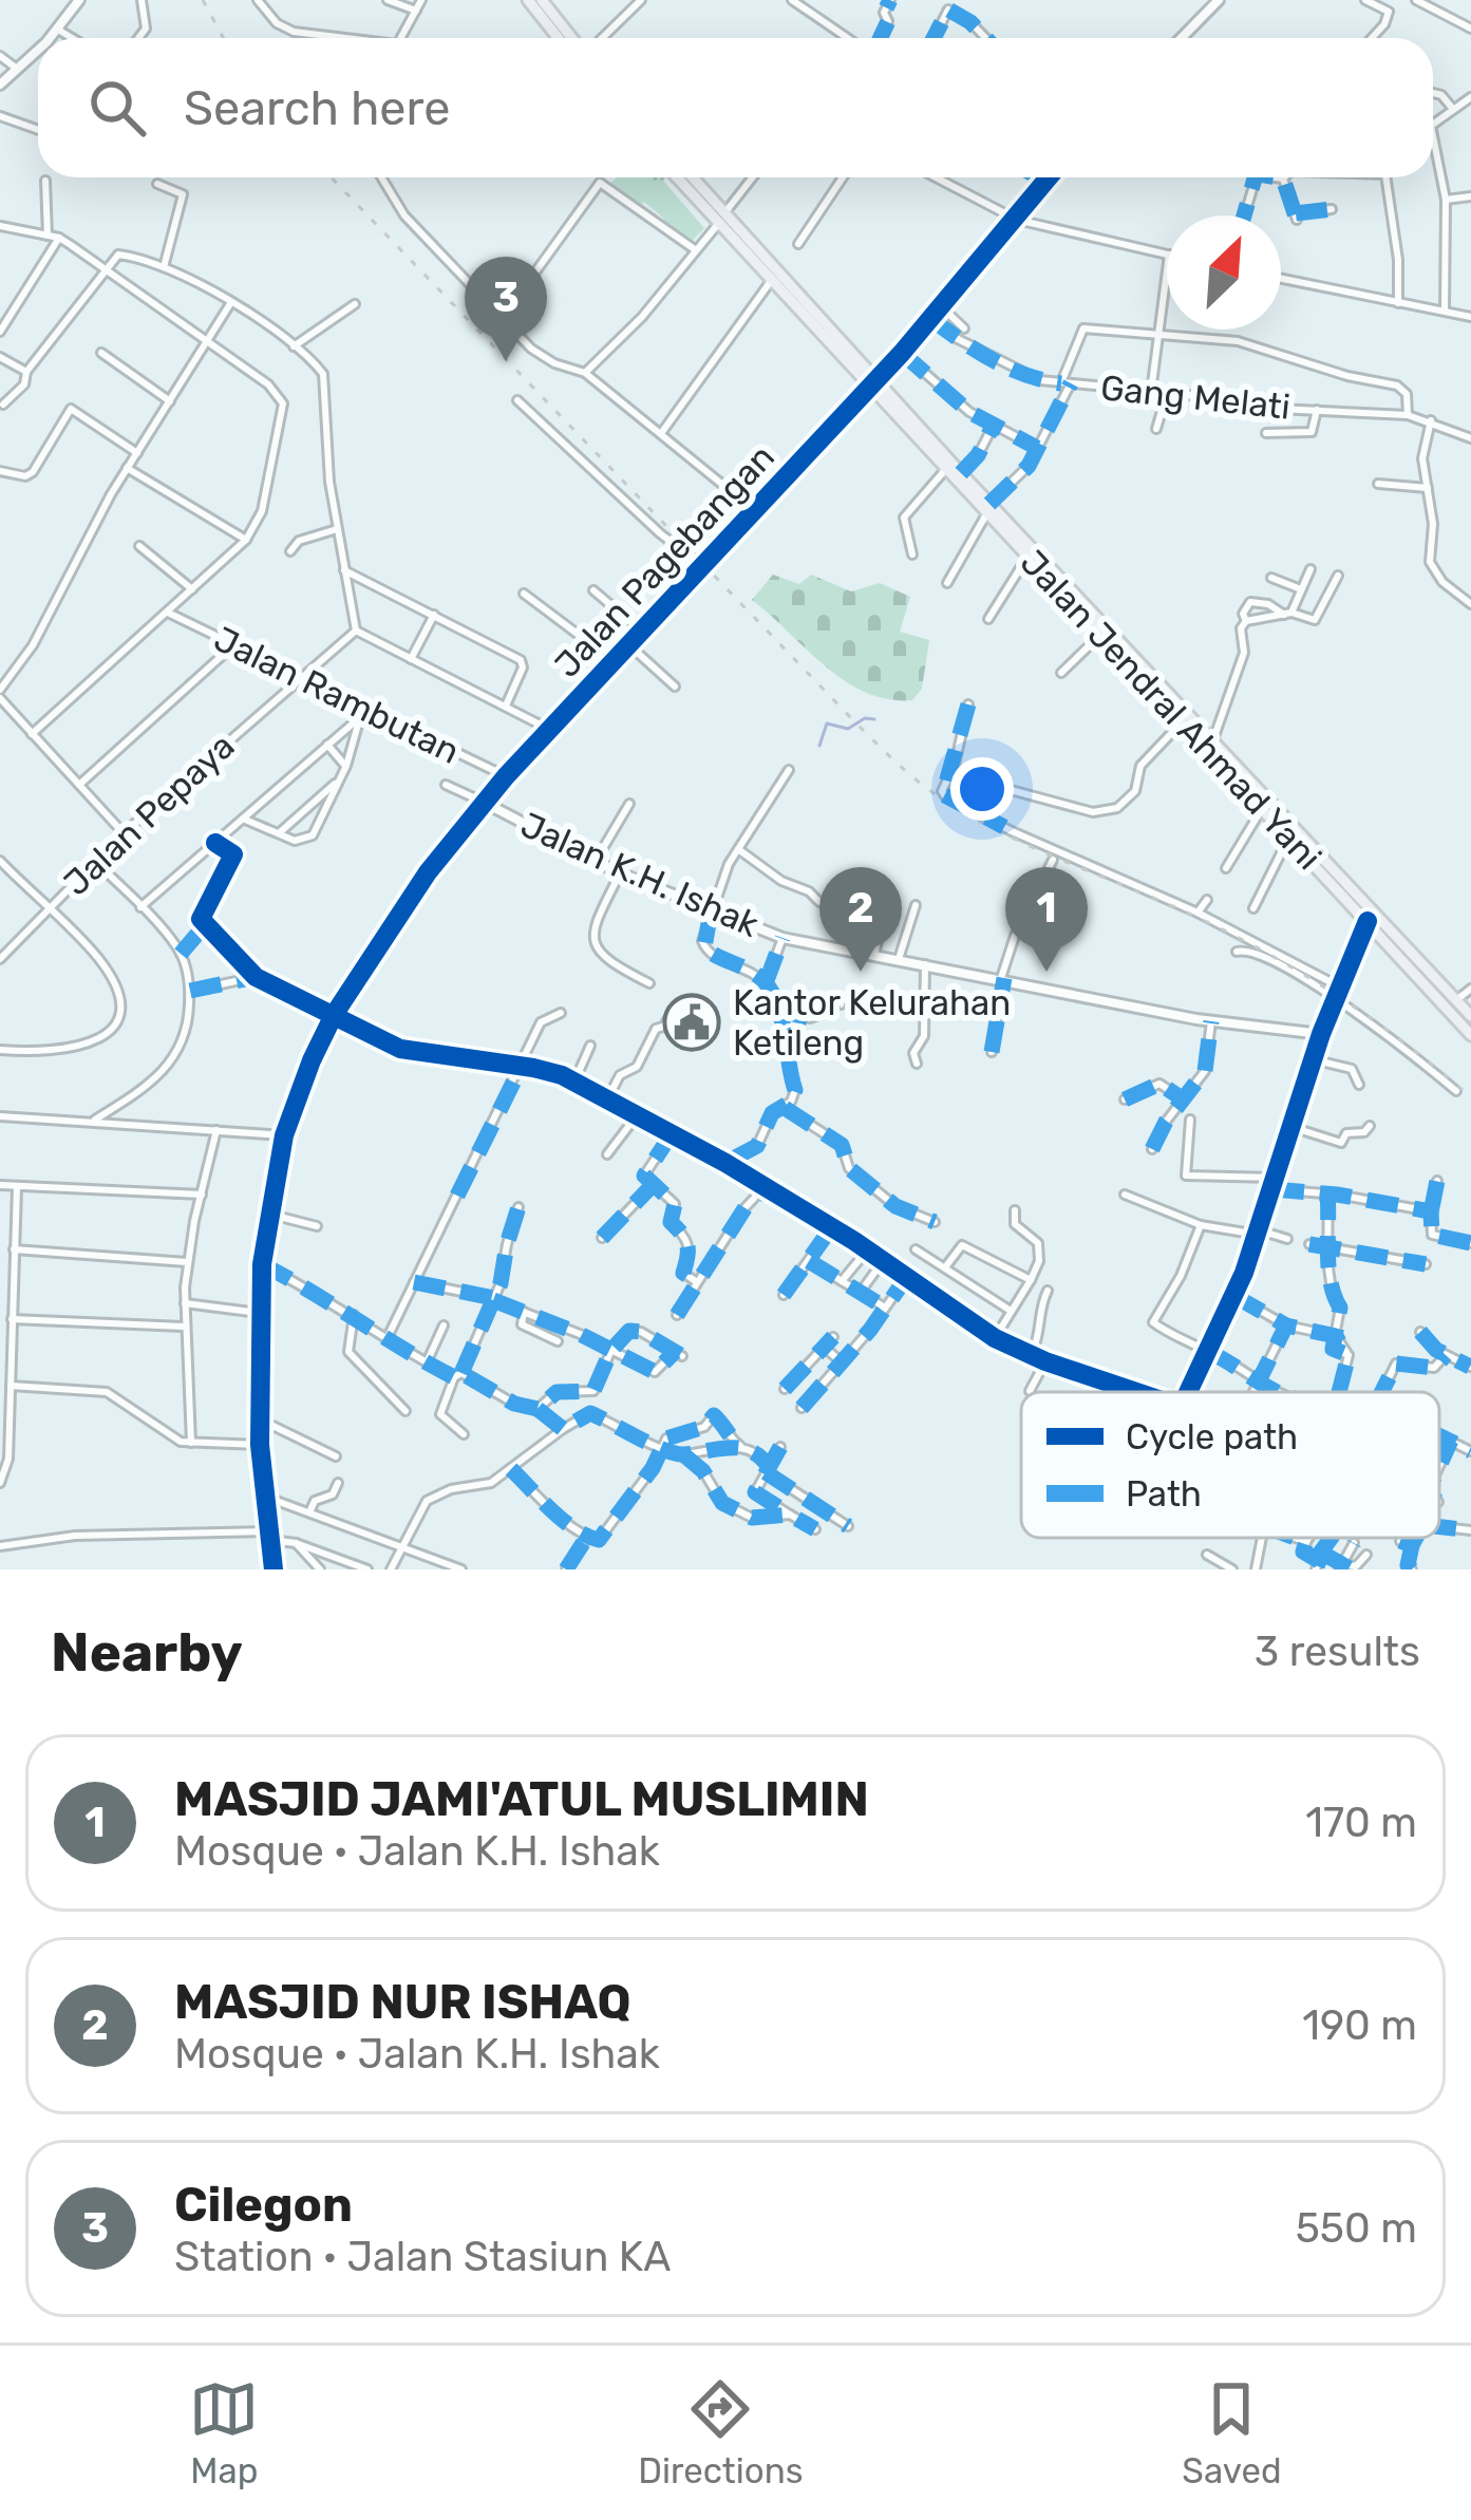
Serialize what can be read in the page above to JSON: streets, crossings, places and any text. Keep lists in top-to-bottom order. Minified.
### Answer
{"streets":{"highway":["Jalan Jendral Ahmad Yani"],"street":["Gang Melati","Jalan Pagebangan","Jalan Rambutan","Jalan Pepaya","Jalan K.H. Ishak"]},"crossings":[["Gang Melati","Jalan Pagebangan"],["Jalan Pagebangan","Jalan Rambutan"],["Jalan Pagebangan","Jalan Jendral Ahmad Yani"],["Jalan Pagebangan","Jalan K.H. Ishak"],["Jalan Rambutan","Jalan Pepaya"]],"places":{"public building":["Kantor Kelurahan Ketileng"]},"legend":["Cycle path","Path"],"north":"top right","page":{"search":"Search here","pins":["3","1","2"],"heading":["Nearby","3 results"],"list":[{"mark":"1","name":"MASJID JAMI'ATUL MUSLIMIN","note":"Mosque · Jalan K.H. Ishak","value":"170 m"},{"mark":"2","name":"MASJID NUR ISHAQ","note":"Mosque · Jalan K.H. Ishak","value":"190 m"},{"mark":"3","name":"Cilegon","note":"Station · Jalan Stasiun KA","value":"550 m"}],"nav":["Map","Directions","Saved"]}}
